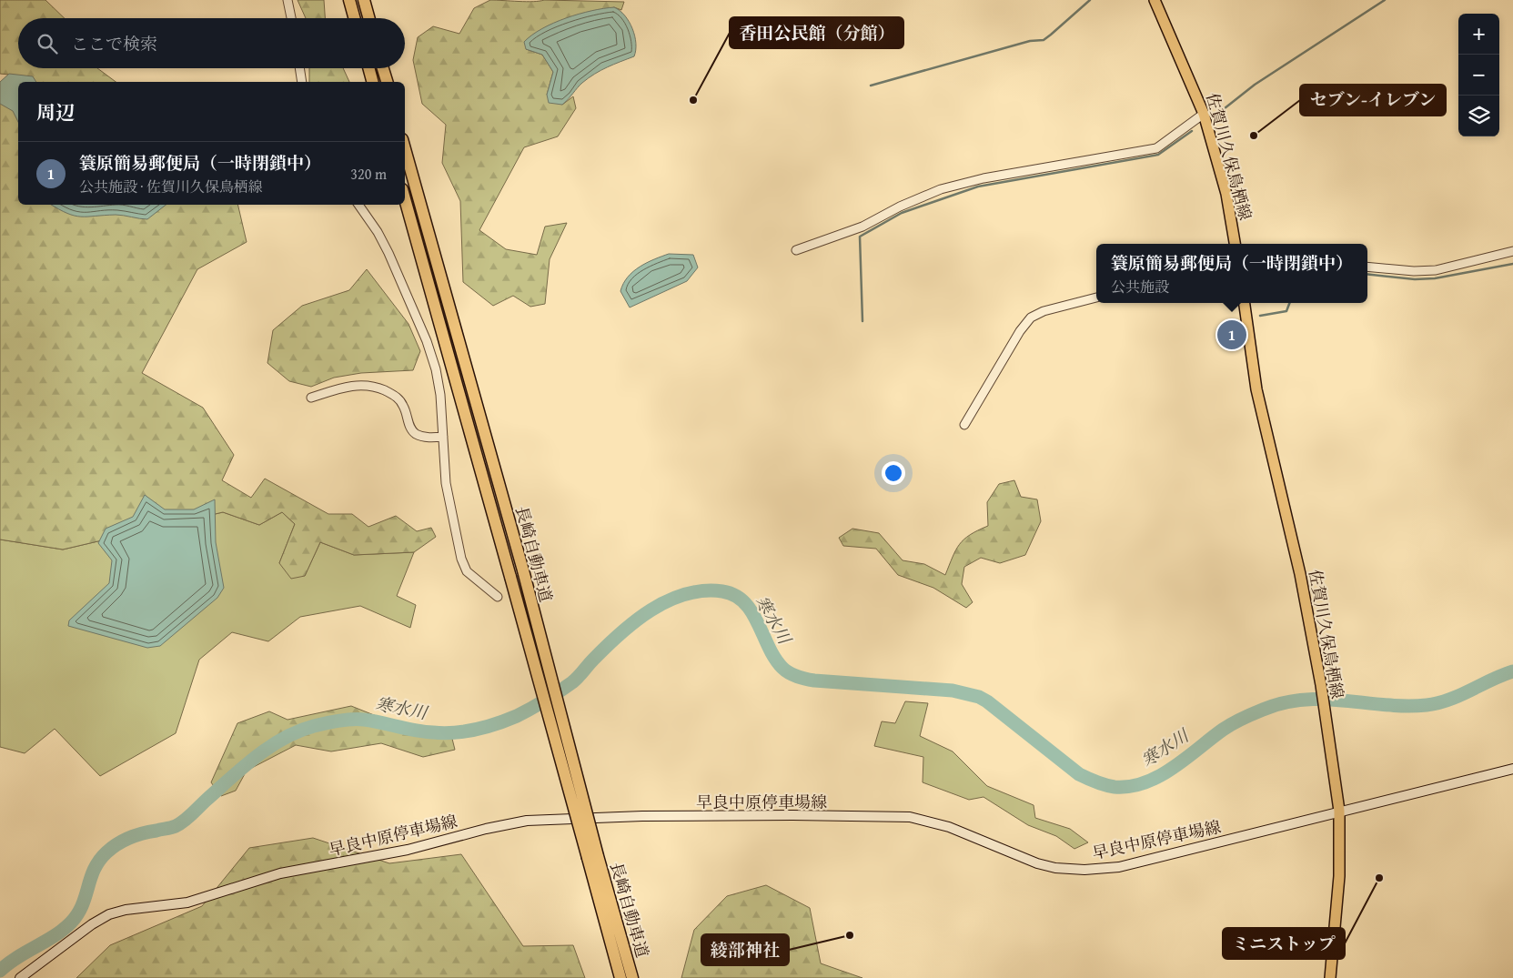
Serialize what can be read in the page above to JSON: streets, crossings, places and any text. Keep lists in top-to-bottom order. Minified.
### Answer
{"streets":{"highway":["長崎自動車道"],"main road":["佐賀川久保鳥栖線","早良中原停車場線"]},"crossings":[["佐賀川久保鳥栖線","早良中原停車場線"]],"water":["寒水川"],"places":["香田公民館（分館）","セブン-イレブン","ミニストップ","綾部神社"],"page":{"map_buttons":["+","−"],"search":"ここで検索","heading":"周辺","list":[{"mark":"1","name":"簑原簡易郵便局（一時閉鎖中）","note":"公共施設 · 佐賀川久保鳥栖線","value":"320 m"}],"popup":["簑原簡易郵便局（一時閉鎖中）","公共施設"],"pins":"1"}}
